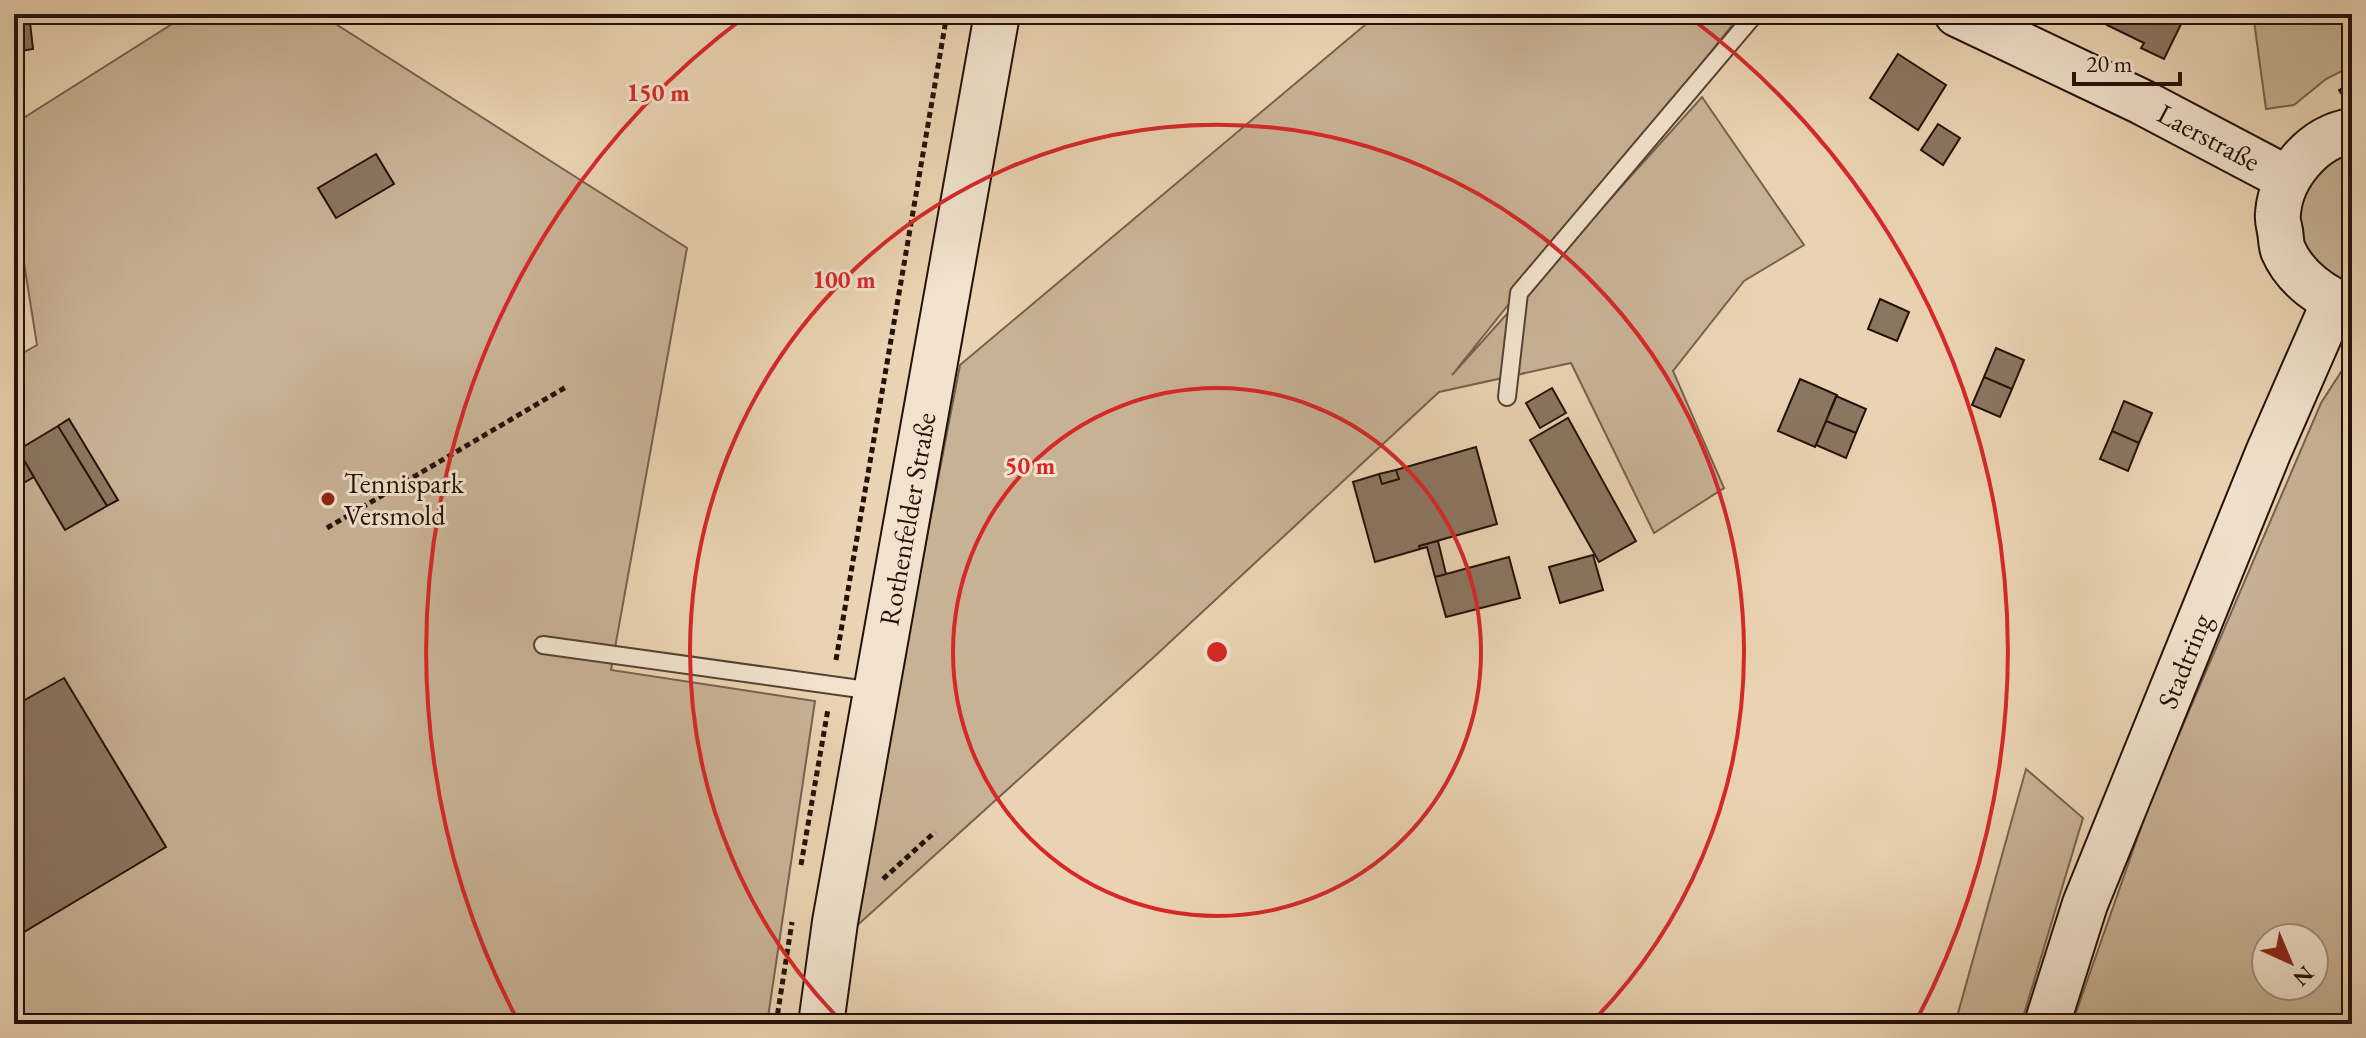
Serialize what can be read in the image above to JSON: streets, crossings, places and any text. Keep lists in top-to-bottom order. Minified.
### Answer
{"streets":{"street":["Laerstraße","Rothenfelder Straße","Stadtring"]},"places":["Tennispark Versmold"],"scale_bar":"20 m","north":"bottom right","rings":["150 m","100 m","50 m"]}
